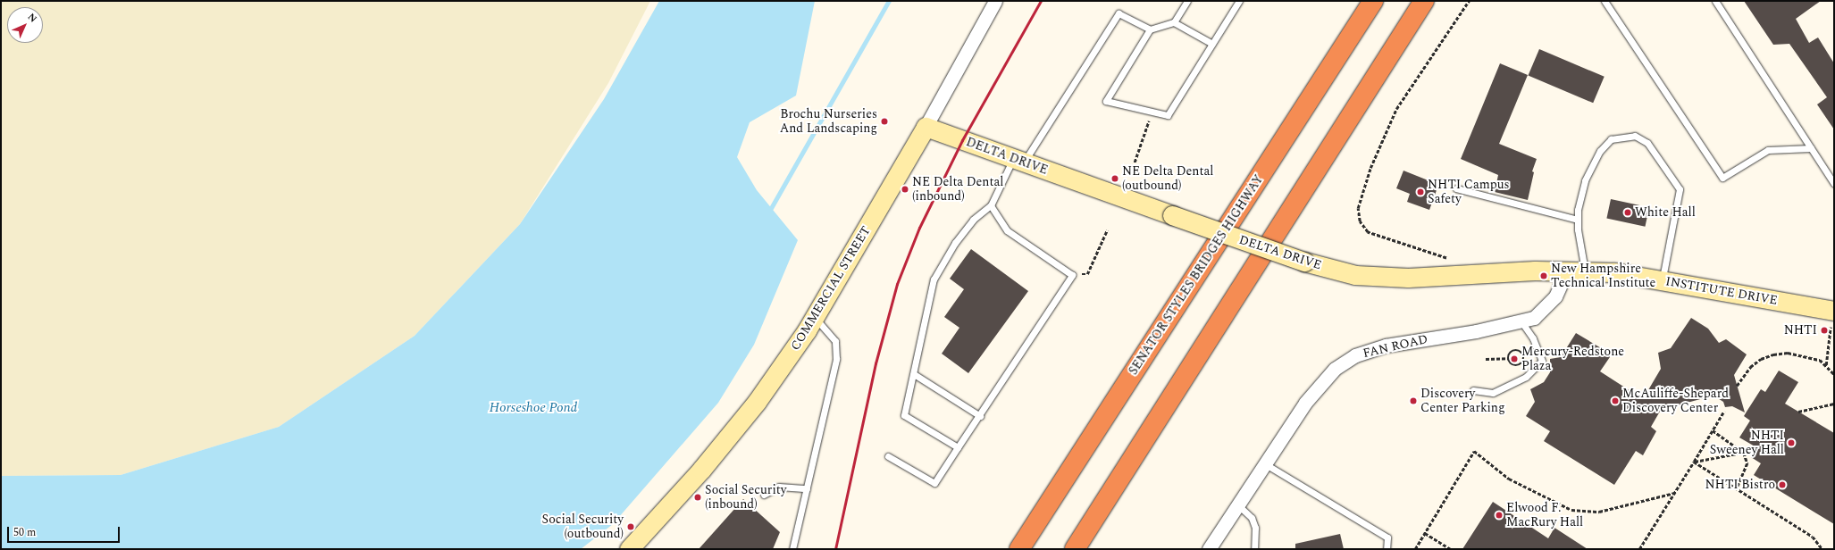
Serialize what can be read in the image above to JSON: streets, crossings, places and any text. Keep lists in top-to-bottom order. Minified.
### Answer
{"streets":{"highway":["SENATOR STYLES BRIDGES HIGHWAY"],"street":["DELTA DRIVE","COMMERCIAL STREET","INSTITUTE DRIVE","FAN ROAD"]},"crossings":[["DELTA DRIVE","COMMERCIAL STREET"],["DELTA DRIVE","INSTITUTE DRIVE"],["DELTA DRIVE","FAN ROAD"],["INSTITUTE DRIVE","FAN ROAD"]],"water":["Horseshoe Pond"],"places":["Brochu Nurseries And Landscaping","NE Delta Dental (outbound)","NE Delta Dental (inbound)","NHTI Campus Safety","White Hall","New Hampshire Technical Institute","NHTI","Mercury-Redstone Plaza","Discovery Center Parking","McAuliffe-Shepard Discovery Center","NHTI Sweeney Hall","NHTI Bistro","Social Security (inbound)","Elwood F. MacRury Hall","Social Security (outbound)"],"scale_bar":"50 m","north":"top right"}
